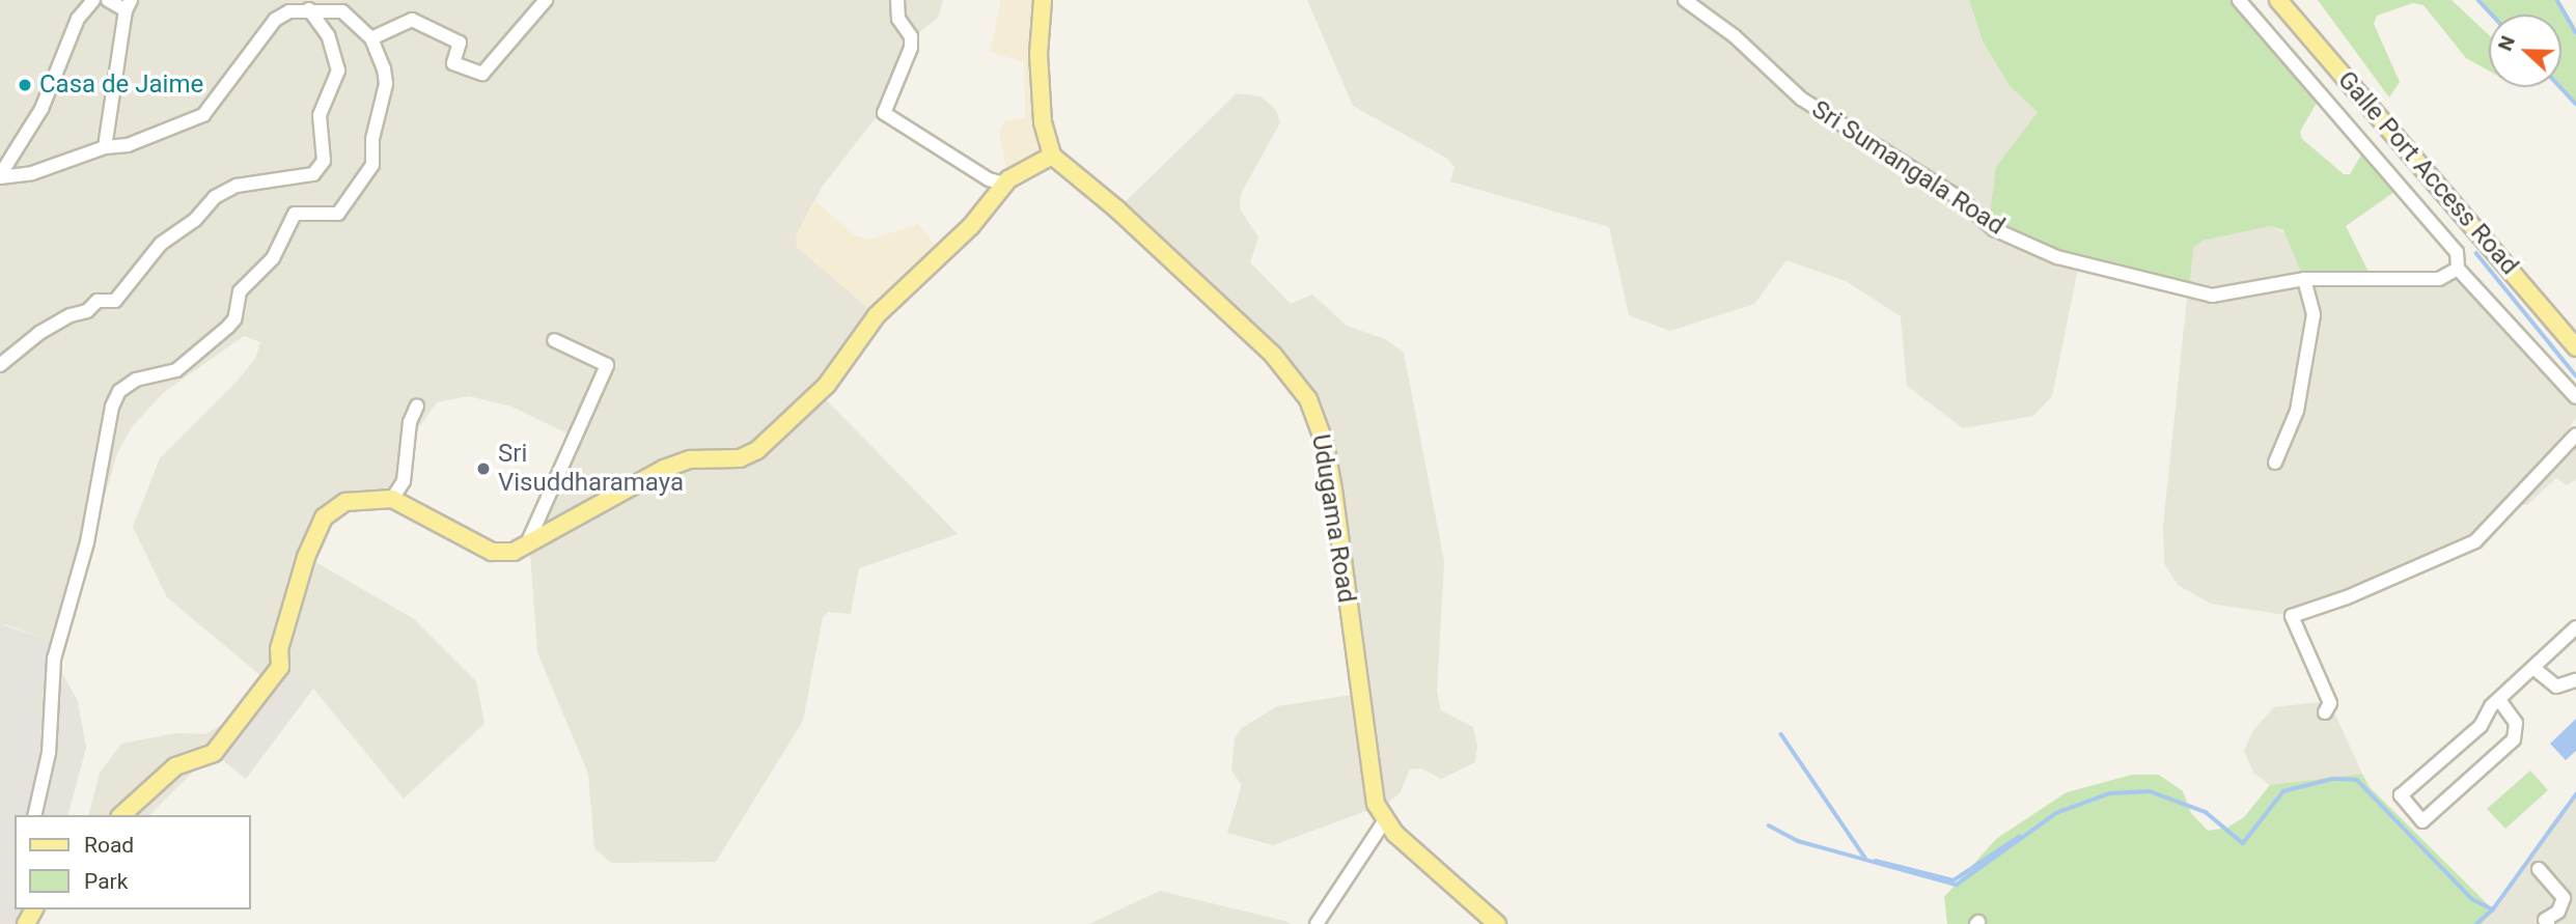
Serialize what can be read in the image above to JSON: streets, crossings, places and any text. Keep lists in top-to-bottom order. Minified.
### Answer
{"streets":{"main road":["Galle Port Access Road","Udugama Road"],"street":["Sri Sumangala Road"]},"places":["Casa de Jaime","Sri Visuddharamaya"],"legend":["Road","Park"],"north":"left"}
